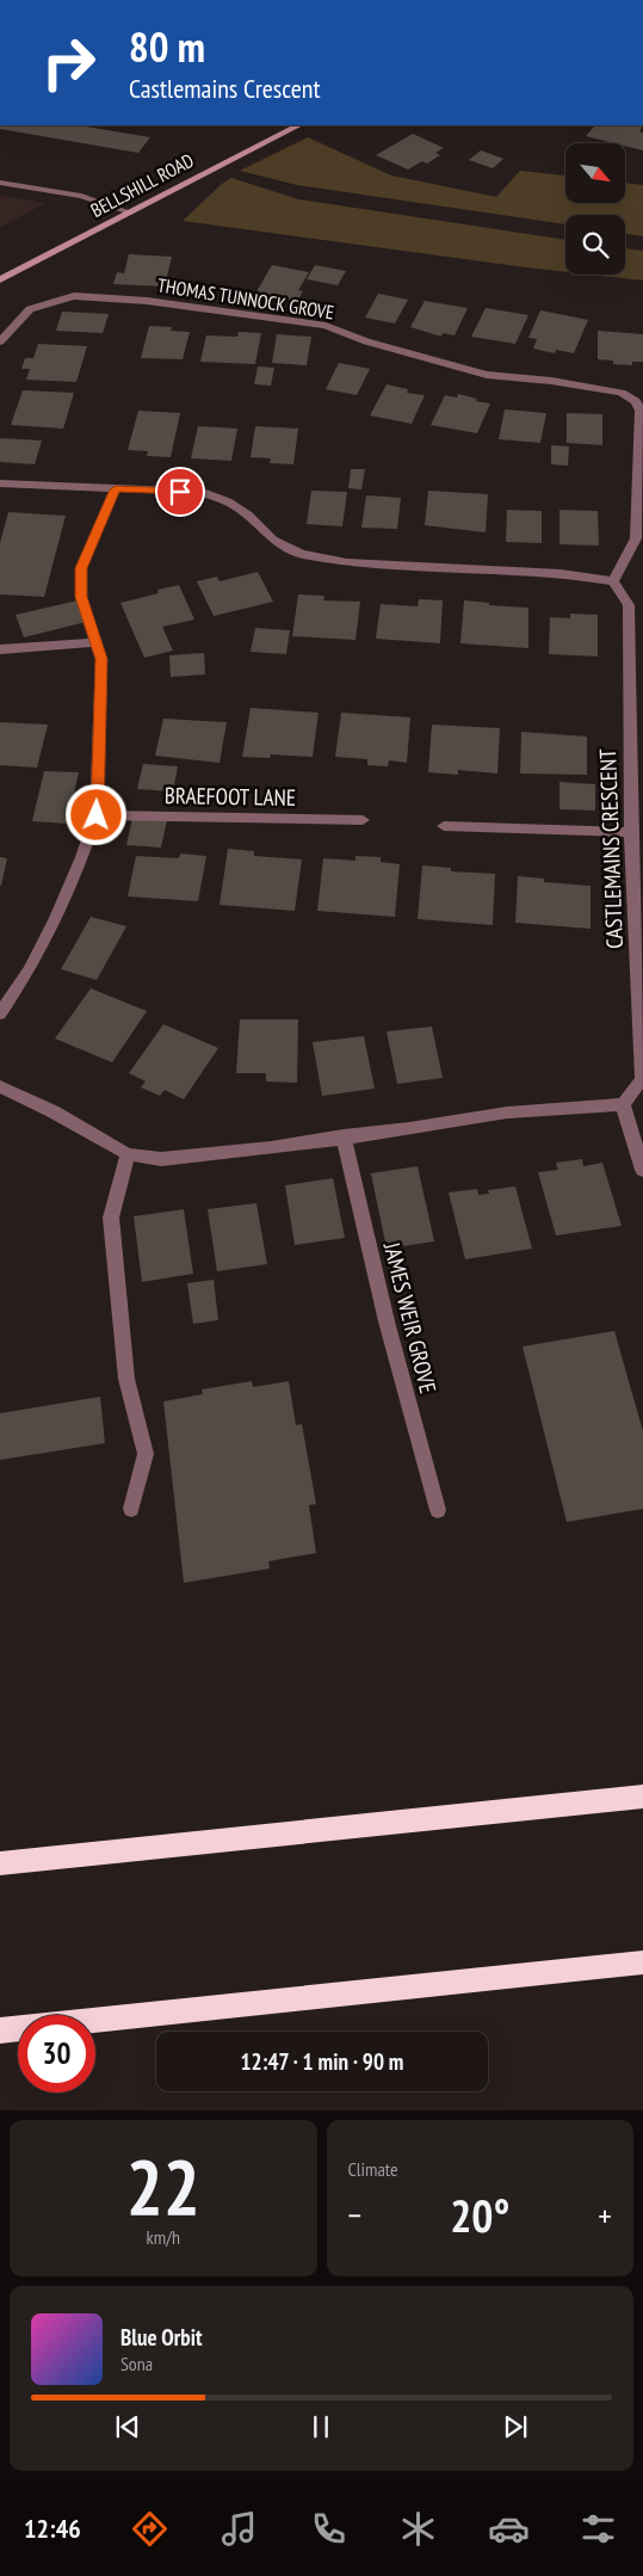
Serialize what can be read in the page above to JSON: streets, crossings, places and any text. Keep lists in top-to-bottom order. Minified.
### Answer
{"streets":{"main road":["BELLSHILL ROAD"],"street":["THOMAS TUNNOCK GROVE","BRAEFOOT LANE","CASTLEMAINS CRESCENT","JAMES WEIR GROVE"]},"crossings":[["THOMAS TUNNOCK GROVE","CASTLEMAINS CRESCENT"]],"north":"bottom right","page":{"turn":["80 m","Castlemains Crescent"],"limit":"30","trip":"12:47 · 1 min · 90 m","tile":[["22","km/h"],"Climate"],"heat":["−","20°","+"],"song":["Blue Orbit","Sona"],"tabs":"12:46"}}
